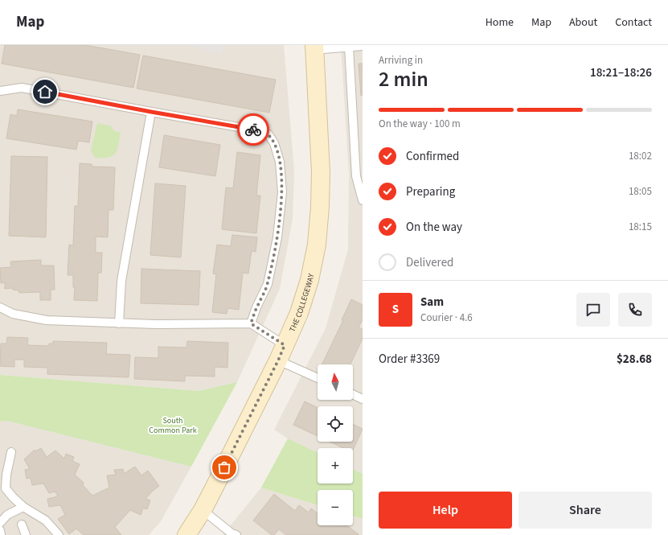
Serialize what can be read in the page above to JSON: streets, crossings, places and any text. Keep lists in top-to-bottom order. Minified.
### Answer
{"streets":{"street":["THE COLLEGEWAY"]},"parks":["South Common Park"],"north":"top","page":{"header":"Map","nav":["Home","Map","About","Contact"],"heading":["2 min","Arriving in","18:21–18:26"],"panel":["Sam","Courier · 4.6","Order #3369","$28.68"],"bar":"On the way · 100 m","list":[["Confirmed","18:02"],["Preparing","18:05"],["On the way","18:15"],"Delivered"],"round":"S","map_buttons":["+","−"],"buttons":["Help","Share"]}}
